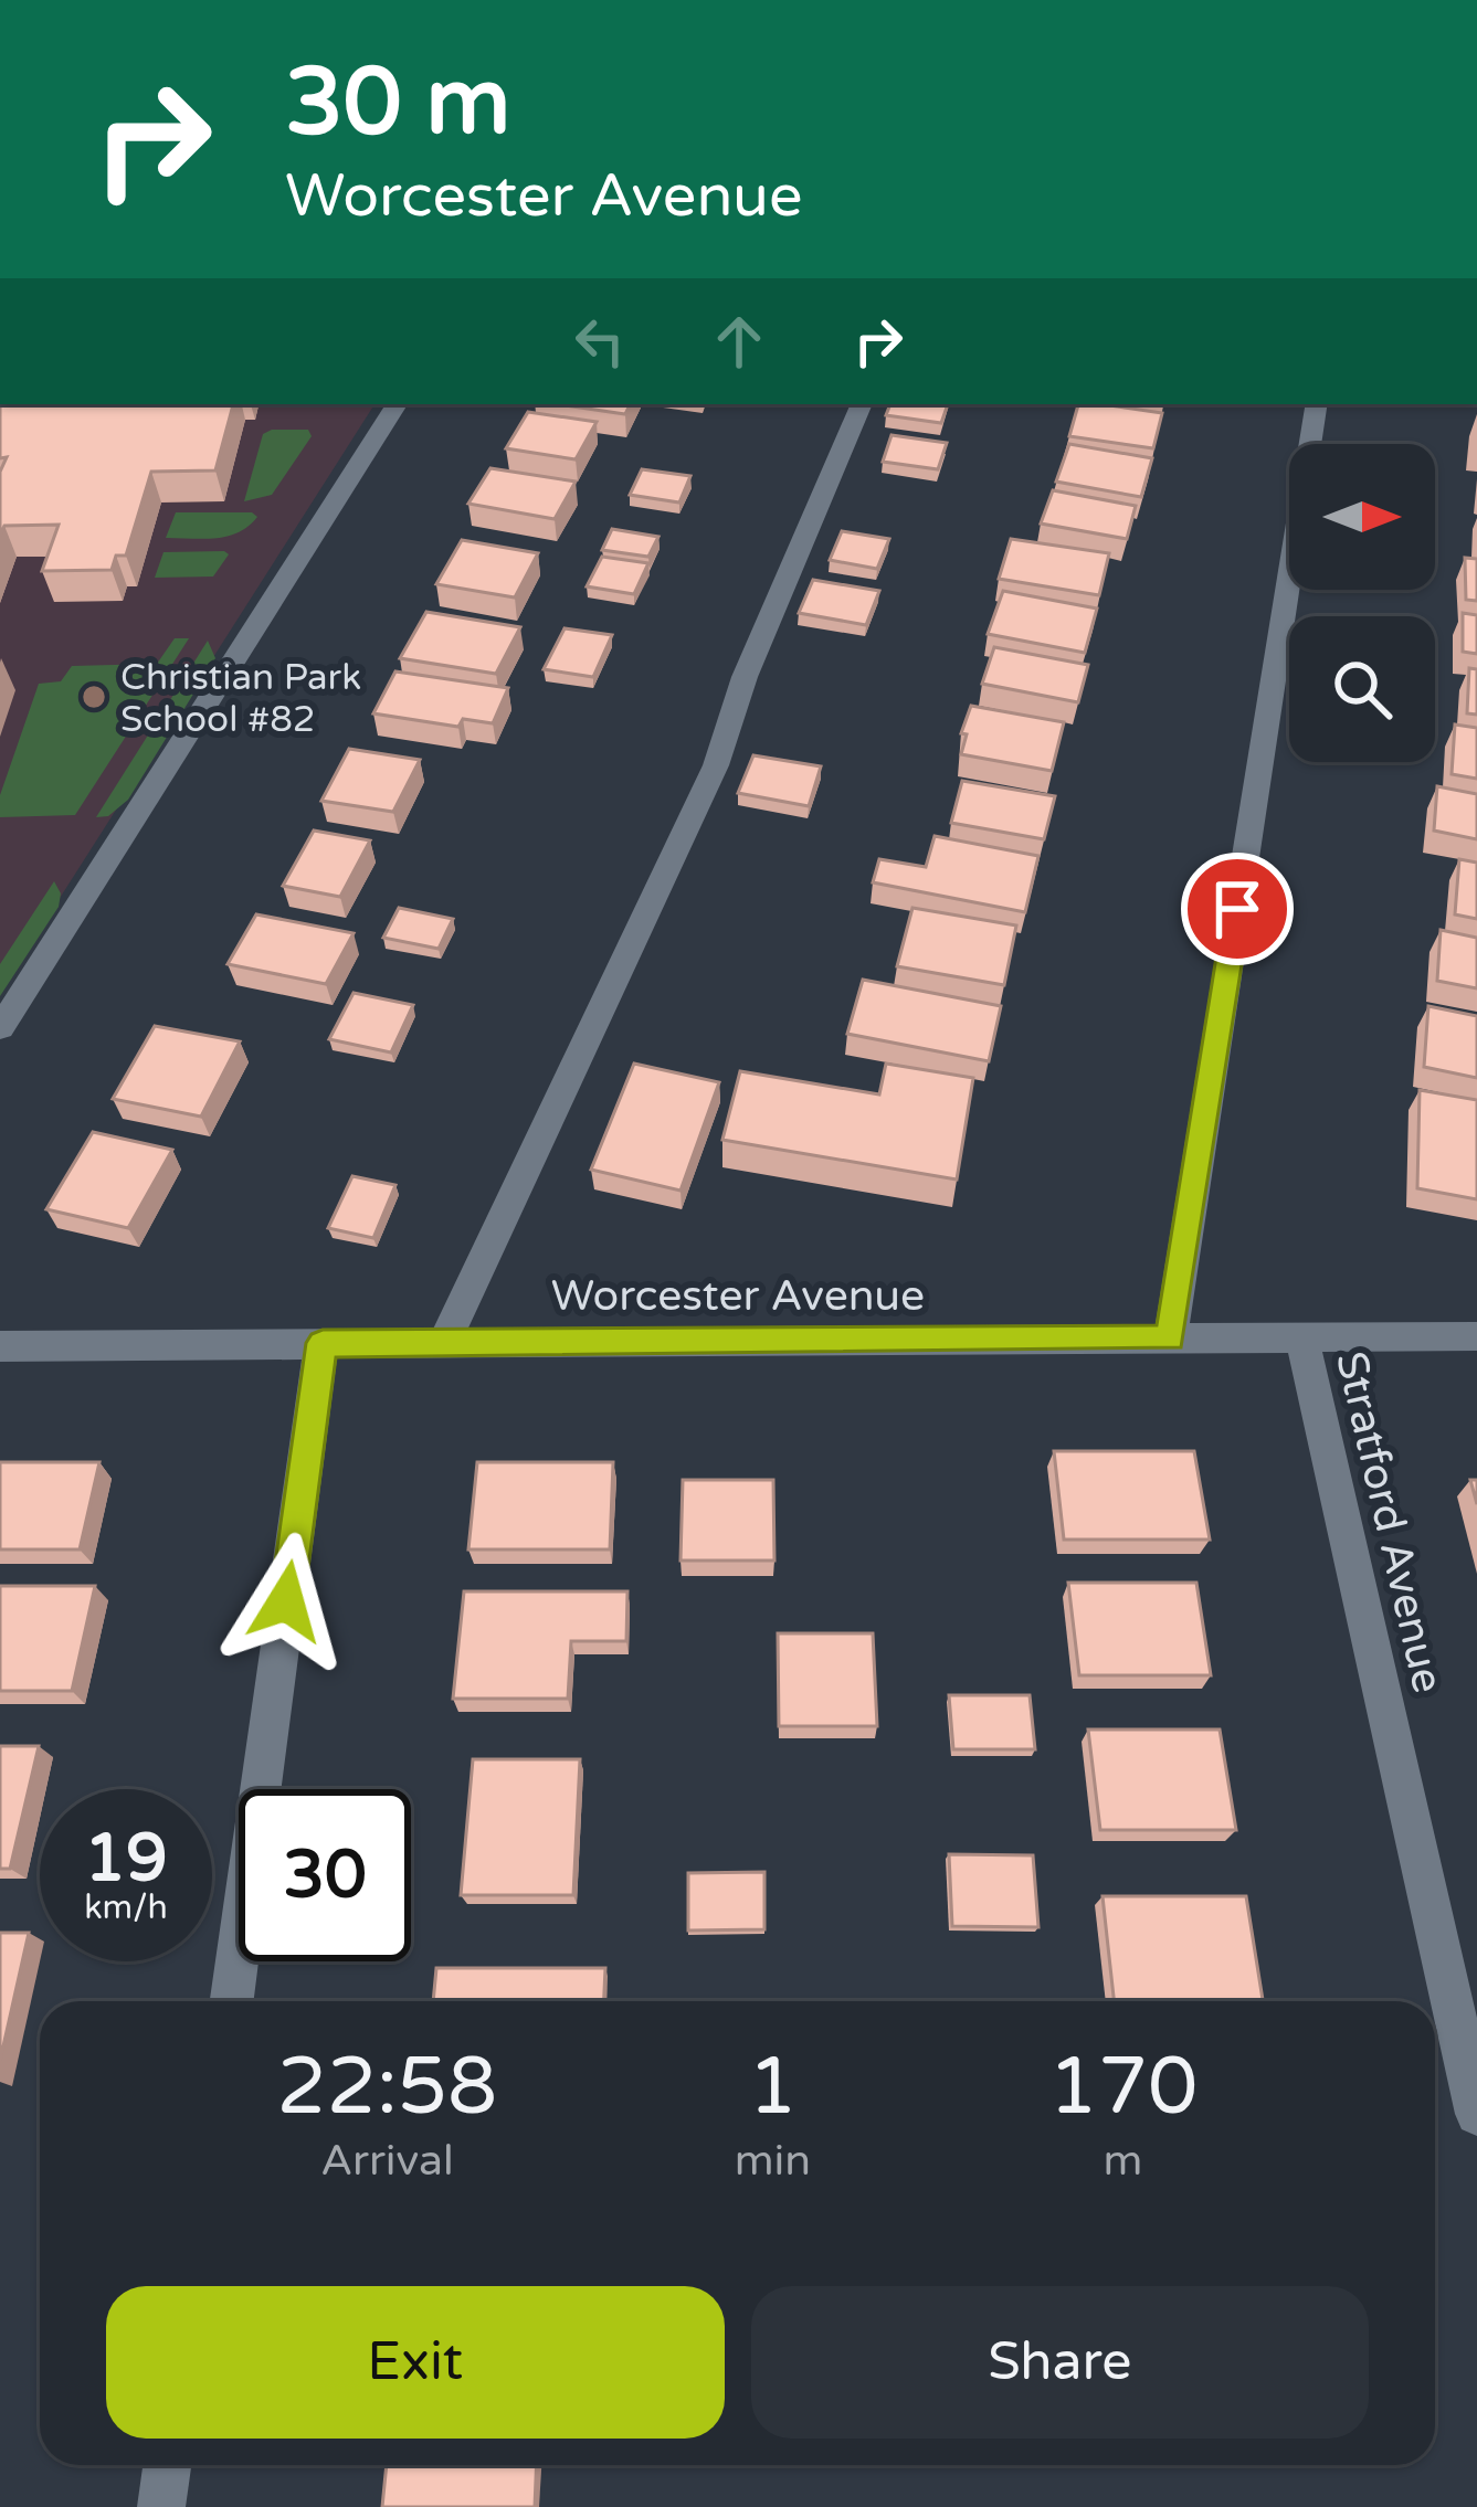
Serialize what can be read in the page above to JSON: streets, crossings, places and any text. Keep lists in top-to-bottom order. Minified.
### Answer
{"streets":{"street":["Worcester Avenue","Stratford Avenue"]},"crossings":[["Worcester Avenue","Stratford Avenue"]],"places":["Christian Park School #82"],"north":"right","page":{"turn":["30 m","Worcester Avenue"],"speed":"19 km/h","limit":"30","eta":["22:58","Arrival","1","min","170","m"],"buttons":["Exit","Share"]}}
